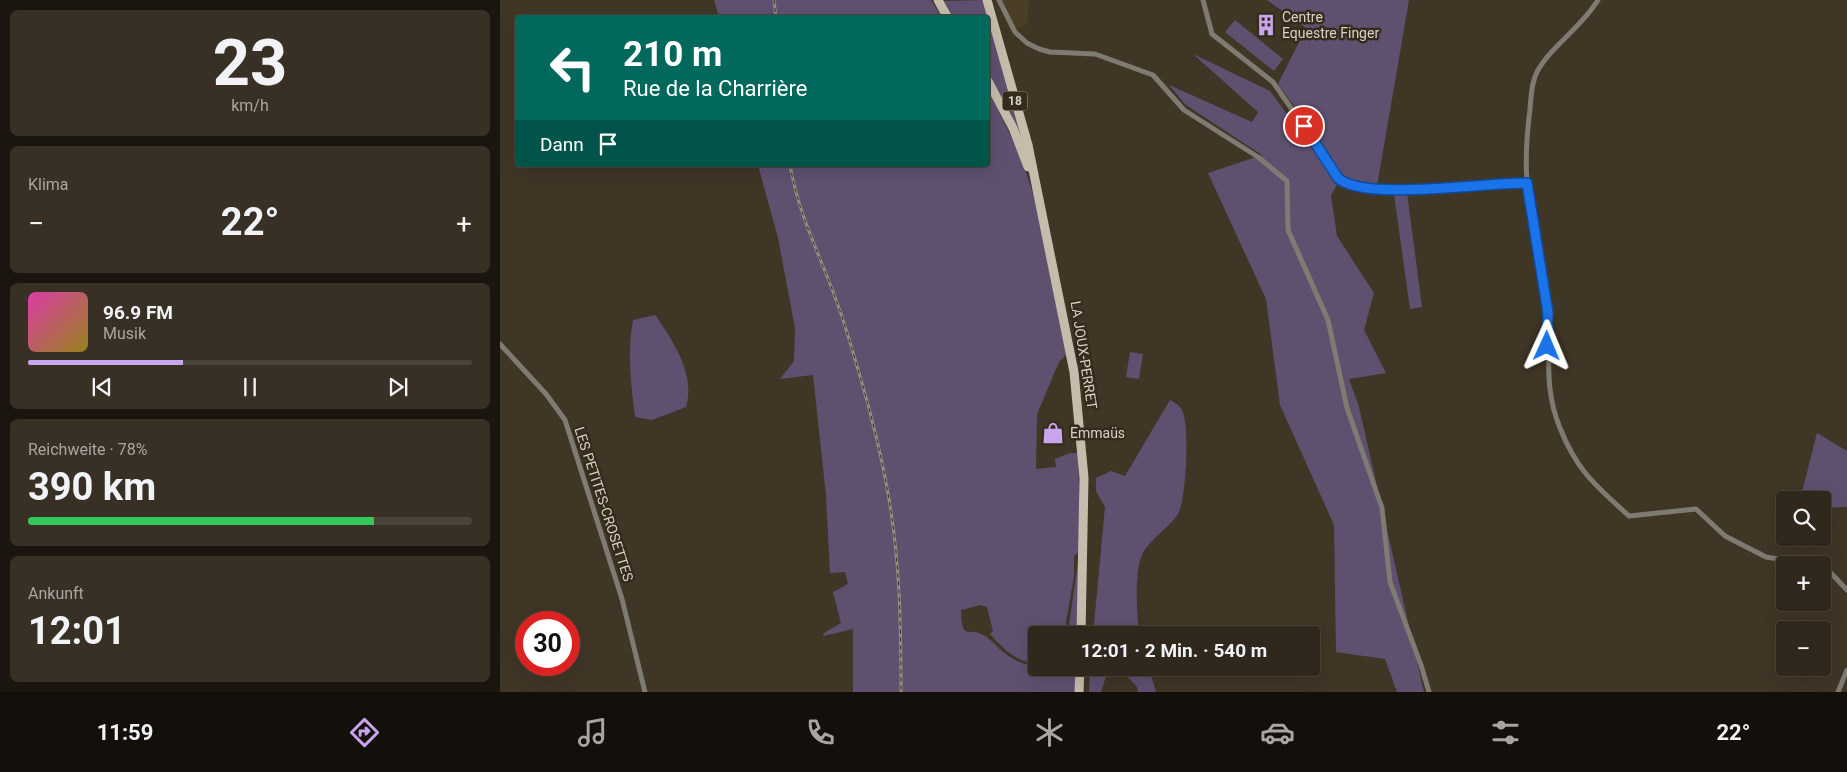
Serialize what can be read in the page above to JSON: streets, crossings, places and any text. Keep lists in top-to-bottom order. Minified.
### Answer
{"streets":{"main road":["18","LA JOUX-PERRET"],"street":["LES PETITES-CROSETTES"]},"places":{"building":["Centre Equestre Finger"],"shop":["Emmaüs"]},"page":{"tile":[["23","km/h"],"Klima",["Reichweite · 78%","390 km"],["Ankunft","12:01"]],"turn":["210 m","Rue de la Charrière"],"then":"Dann","heat":["−","22°","+"],"song":["96.9 FM","Musik"],"map_buttons":["+","−"],"limit":"30","trip":"12:01 · 2 Min. · 540 m","tabs":["11:59","22°"]}}
